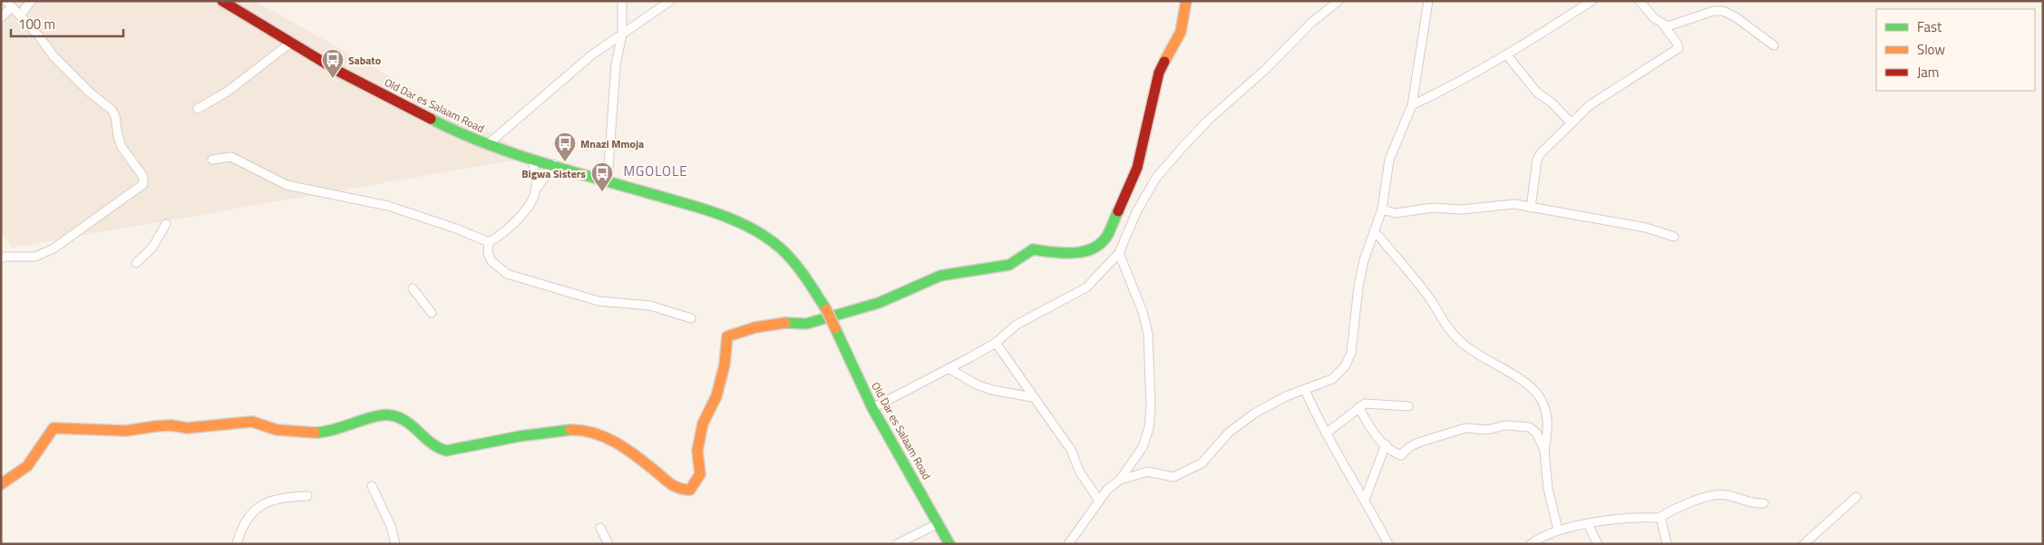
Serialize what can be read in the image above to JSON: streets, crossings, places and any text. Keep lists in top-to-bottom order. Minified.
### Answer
{"streets":{"street":["Old Dar es Salaam Road"]},"districts":["MGOLOLE"],"places":{"bus stop":["Sabato","Mnazi Mmoja","Bigwa Sisters"]},"legend":["Fast","Slow","Jam"],"scale_bar":"100 m"}
